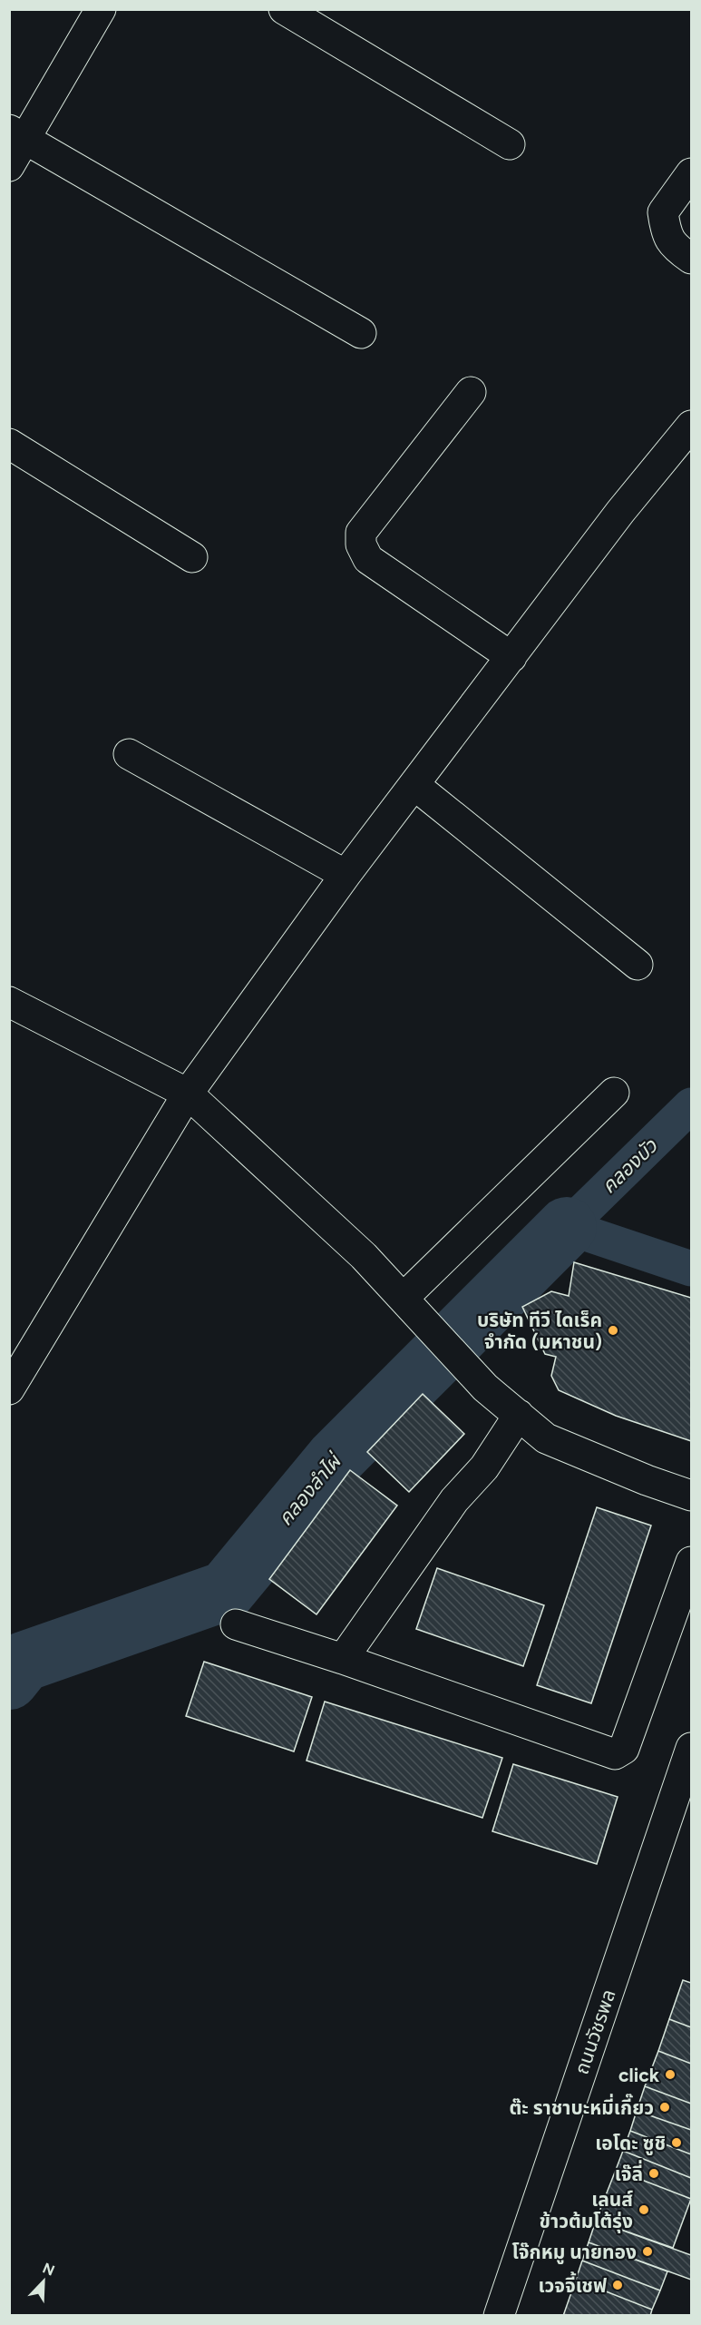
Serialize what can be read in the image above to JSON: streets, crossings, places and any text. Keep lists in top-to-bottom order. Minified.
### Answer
{"streets":{"street":["ถนนวัชรพล"]},"water":["คลองบัว","คลองลำไผ่"],"places":["บริษัท ทีวี ไดเร็ค จำกัด (มหาชน)","click","ต๊ะ ราชาบะหมี่เกี๊ยว","เอโดะ ซูชิ","เจ๊ลี่","เลนส์ ข้าวต้มโต้รุ่ง","โจ๊กหมู นายทอง","เวจจี้เชฟ"],"north":"top right"}
